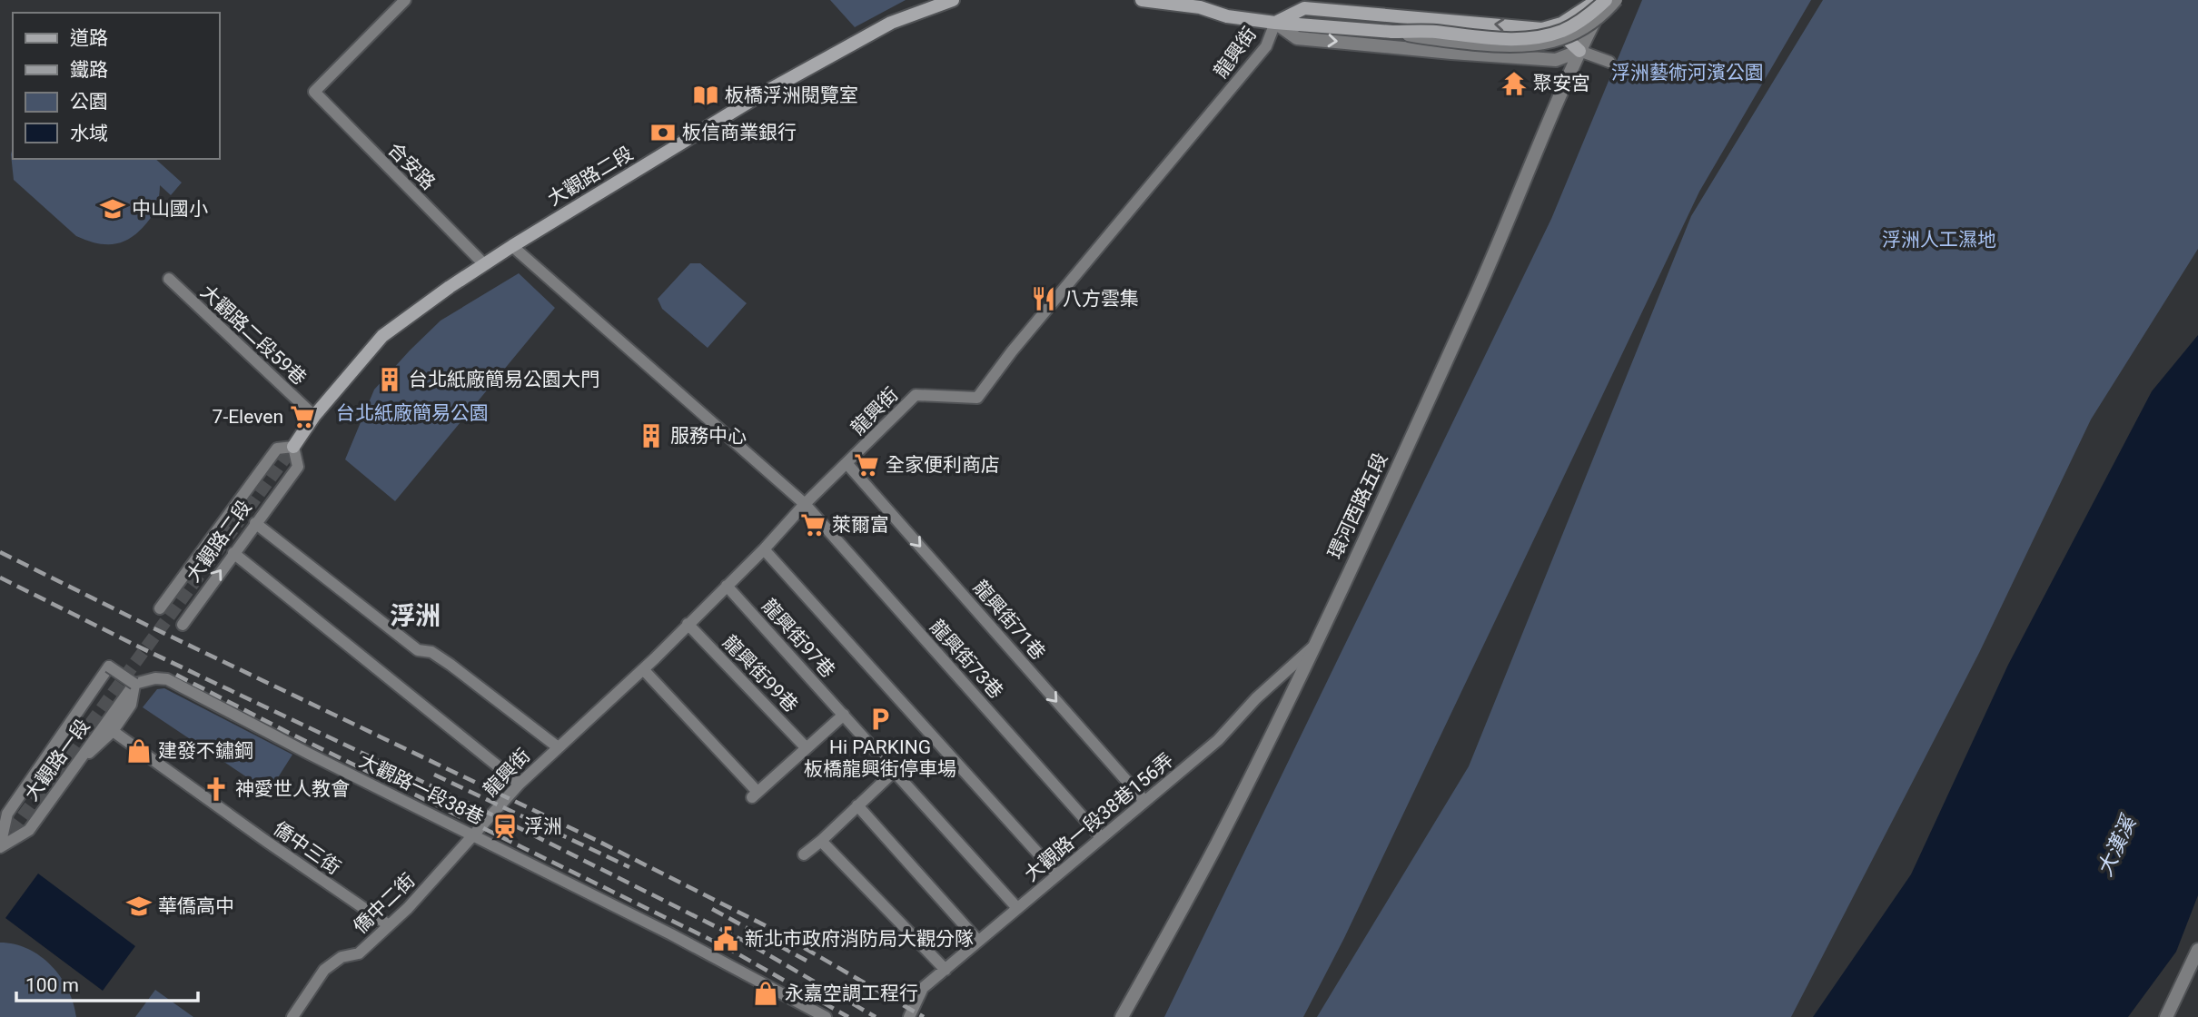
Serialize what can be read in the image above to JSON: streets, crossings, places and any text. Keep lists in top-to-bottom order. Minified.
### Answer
{"streets":{"main road":["大觀路二段"],"street":["龍興街","合安路","大觀路二段59巷","環河西路五段","龍興街71巷","龍興街97巷","龍興街73巷","龍興街99巷","大觀路一段","大觀路一段38巷","大觀路一段38巷156弄","僑中三街","僑中二街"]},"crossings":[["龍興街","龍興街71巷"],["龍興街","龍興街97巷"],["龍興街","龍興街73巷"],["龍興街","龍興街99巷"],["龍興街","大觀路一段38巷"],["龍興街","僑中二街"],["合安路","大觀路二段"],["大觀路二段","大觀路二段59巷"],["大觀路二段","龍興街73巷"],["環河西路五段","大觀路一段38巷156弄"],["龍興街71巷","大觀路一段38巷156弄"],["龍興街97巷","大觀路一段38巷156弄"],["龍興街73巷","大觀路一段38巷156弄"],["大觀路一段","大觀路一段38巷"],["大觀路一段38巷","僑中二街"],["僑中三街","僑中二街"]],"one_way":["龍興街71巷"],"districts":["浮洲"],"water":["大漢溪"],"parks":["浮洲藝術河濱公園","浮洲人工濕地","台北紙廠簡易公園"],"places":{"temple":["聚安宮"],"library":["板橋浮洲閱覽室"],"bank":["板信商業銀行"],"school or university":["中山國小","華僑高中"],"restaurant":["八方雲集"],"building":["台北紙廠簡易公園大門","服務中心"],"supermarket":["7-Eleven","全家便利商店","萊爾富"],"parking":["Hi PARKING 板橋龍興街停車場"],"shop":["建發不鏽鋼","永嘉空調工程行"],"church":["神愛世人教會"],"station":["浮洲"],"public building":["新北市政府消防局大觀分隊"]},"legend":["道路","鐵路","公園","水域"],"scale_bar":"100 m"}
